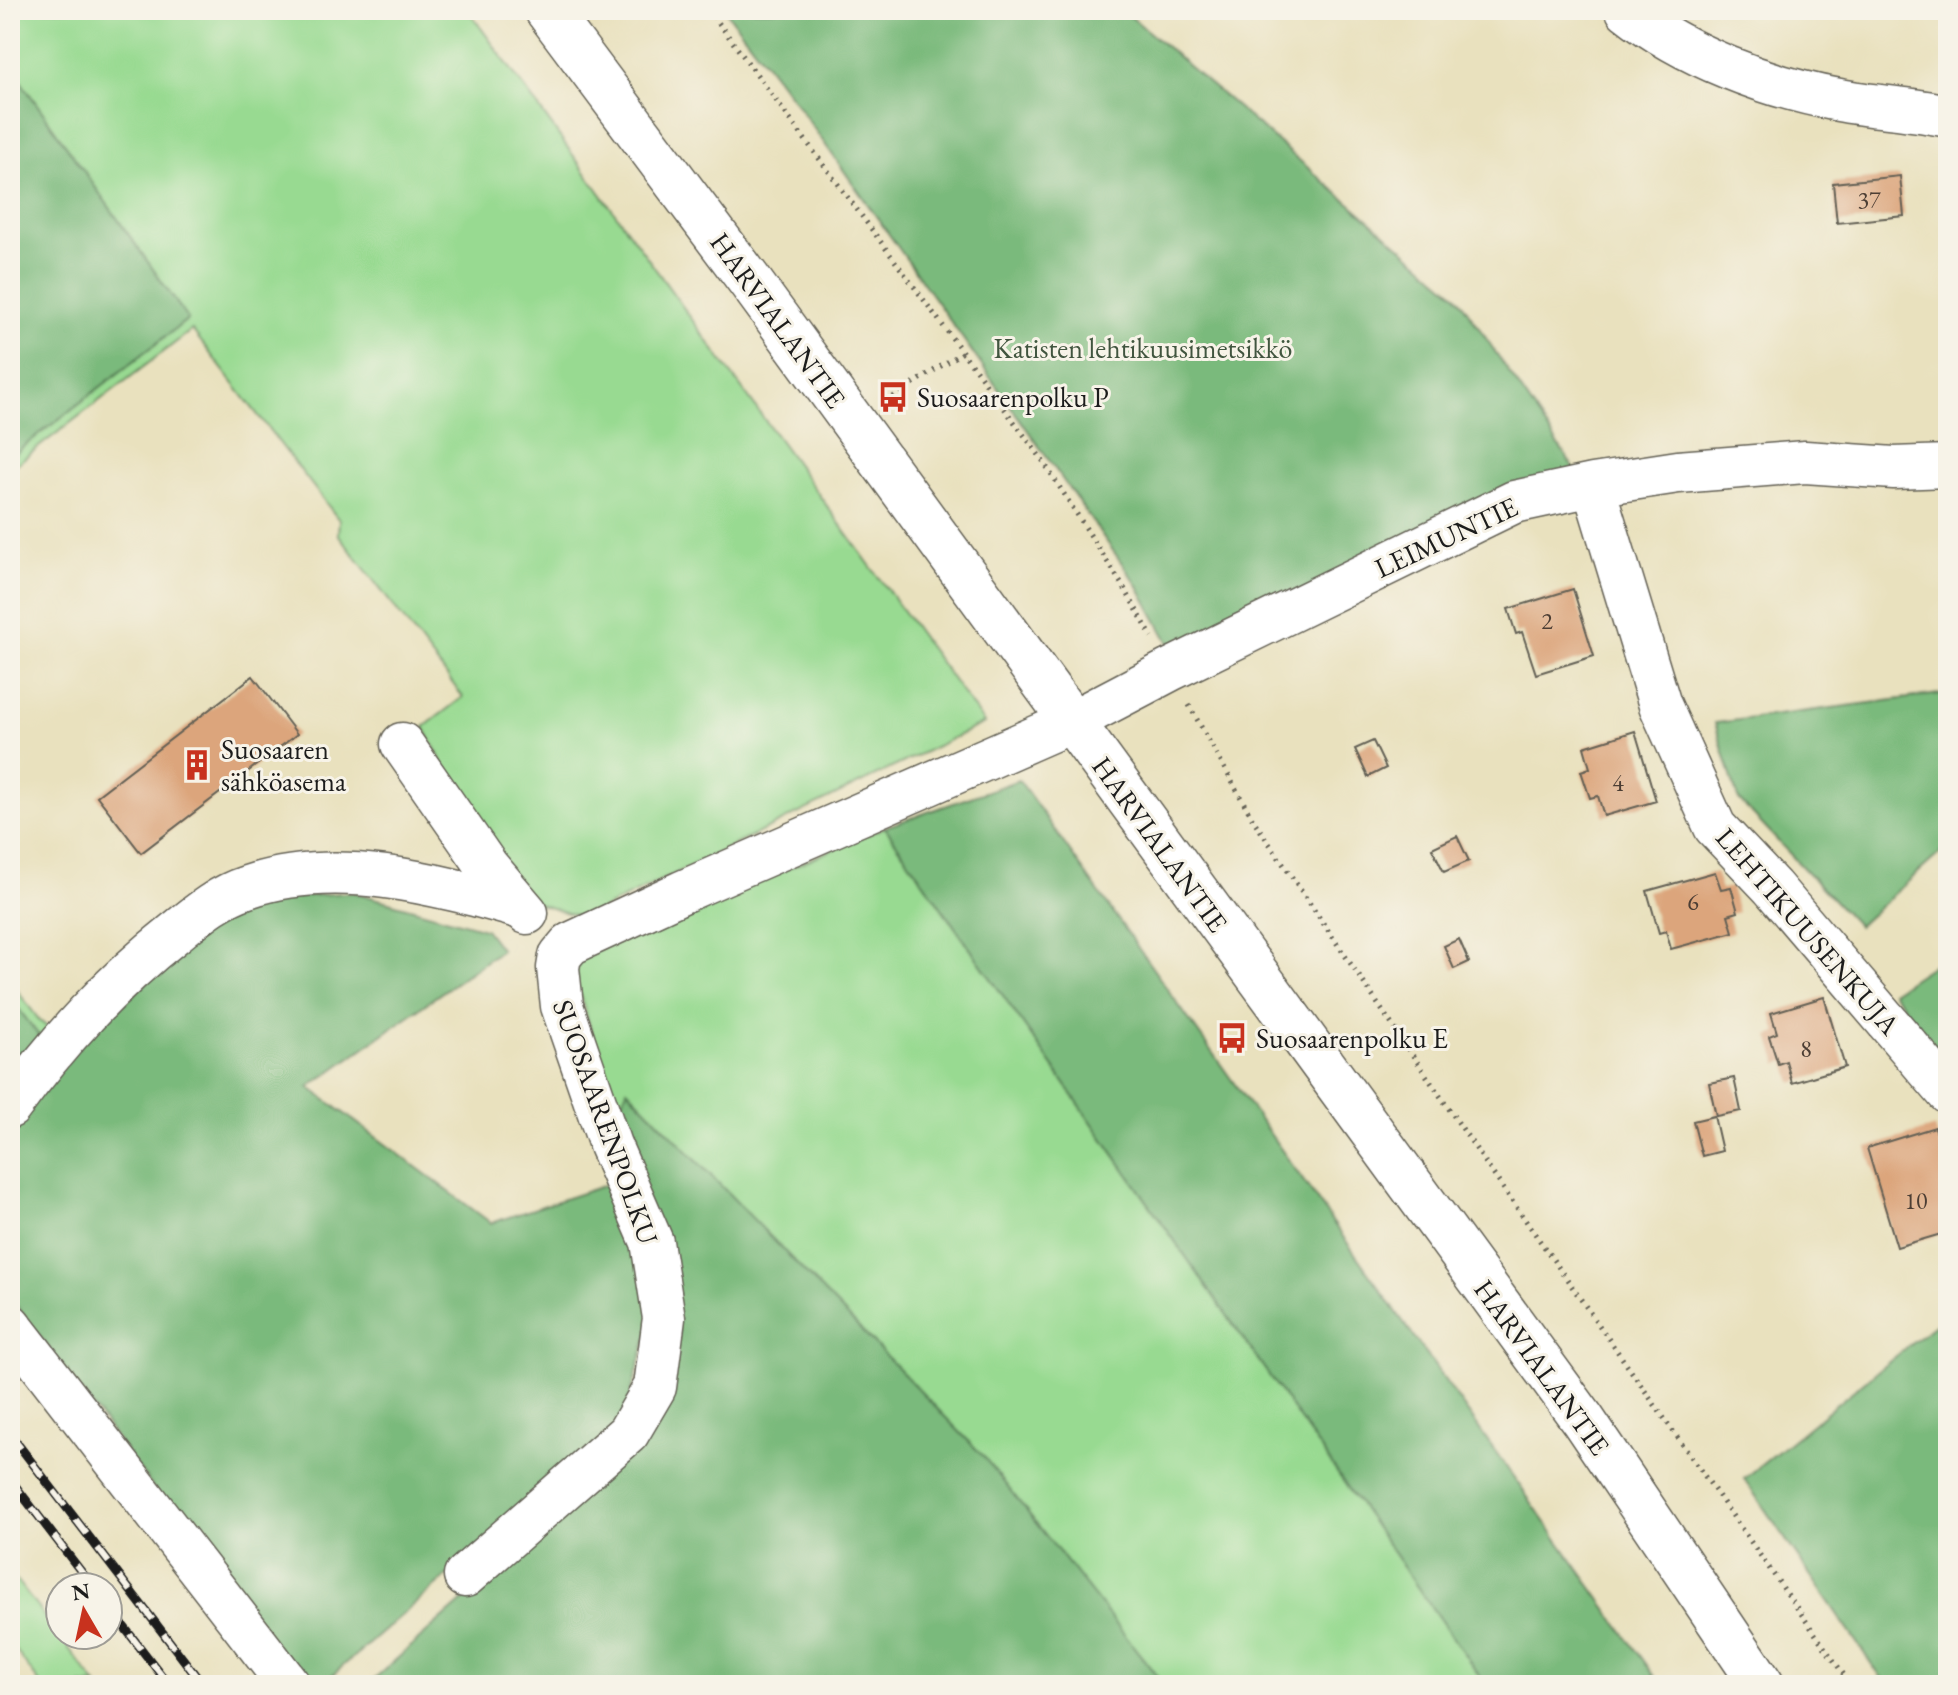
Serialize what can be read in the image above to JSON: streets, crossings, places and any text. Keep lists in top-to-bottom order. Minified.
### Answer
{"streets":{"highway":["HARVIALANTIE"],"street":["LEIMUNTIE","LEHTIKUUSENKUJA","SUOSAARENPOLKU"]},"crossings":[["HARVIALANTIE","LEIMUNTIE"],["LEIMUNTIE","LEHTIKUUSENKUJA"]],"parks":["Katisten lehtikuusimetsikkö"],"places":{"bus stop":["Suosaarenpolku P","Suosaarenpolku E"],"building":["Suosaaren sähköasema"]},"house_numbers":["37","2","4","6","8","10"],"north":"top"}
